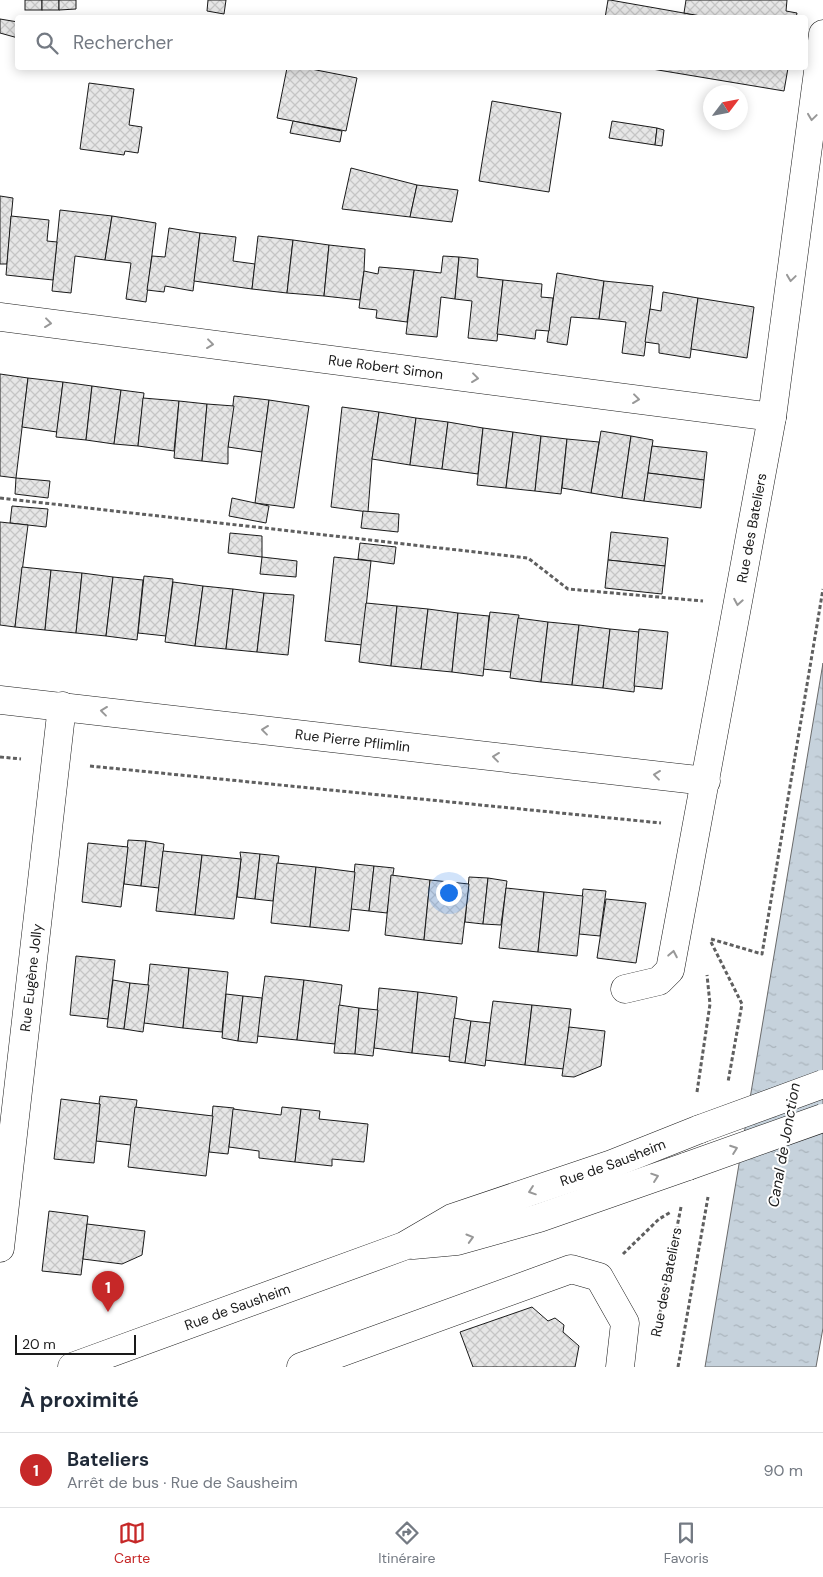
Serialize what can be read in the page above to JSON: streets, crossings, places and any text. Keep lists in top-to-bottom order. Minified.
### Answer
{"streets":{"street":["Rue Robert Simon","Rue des Bateliers","Rue Pierre Pflimlin","Rue Eugène Jolly","Rue de Sausheim"]},"crossings":[["Rue Robert Simon","Rue des Bateliers"],["Rue des Bateliers","Rue Pierre Pflimlin"],["Rue Pierre Pflimlin","Rue Eugène Jolly"]],"one_way":["Rue Robert Simon","Rue Pierre Pflimlin"],"water":["Canal de Jonction"],"scale_bar":"20 m","north":"top right","page":{"search":"Rechercher","pins":"1","scale":"20 m","heading":"À proximité","list":[{"mark":"1","name":"Bateliers","note":"Arrêt de bus · Rue de Sausheim","value":"90 m"}],"nav":["Carte","Itinéraire","Favoris"]}}
